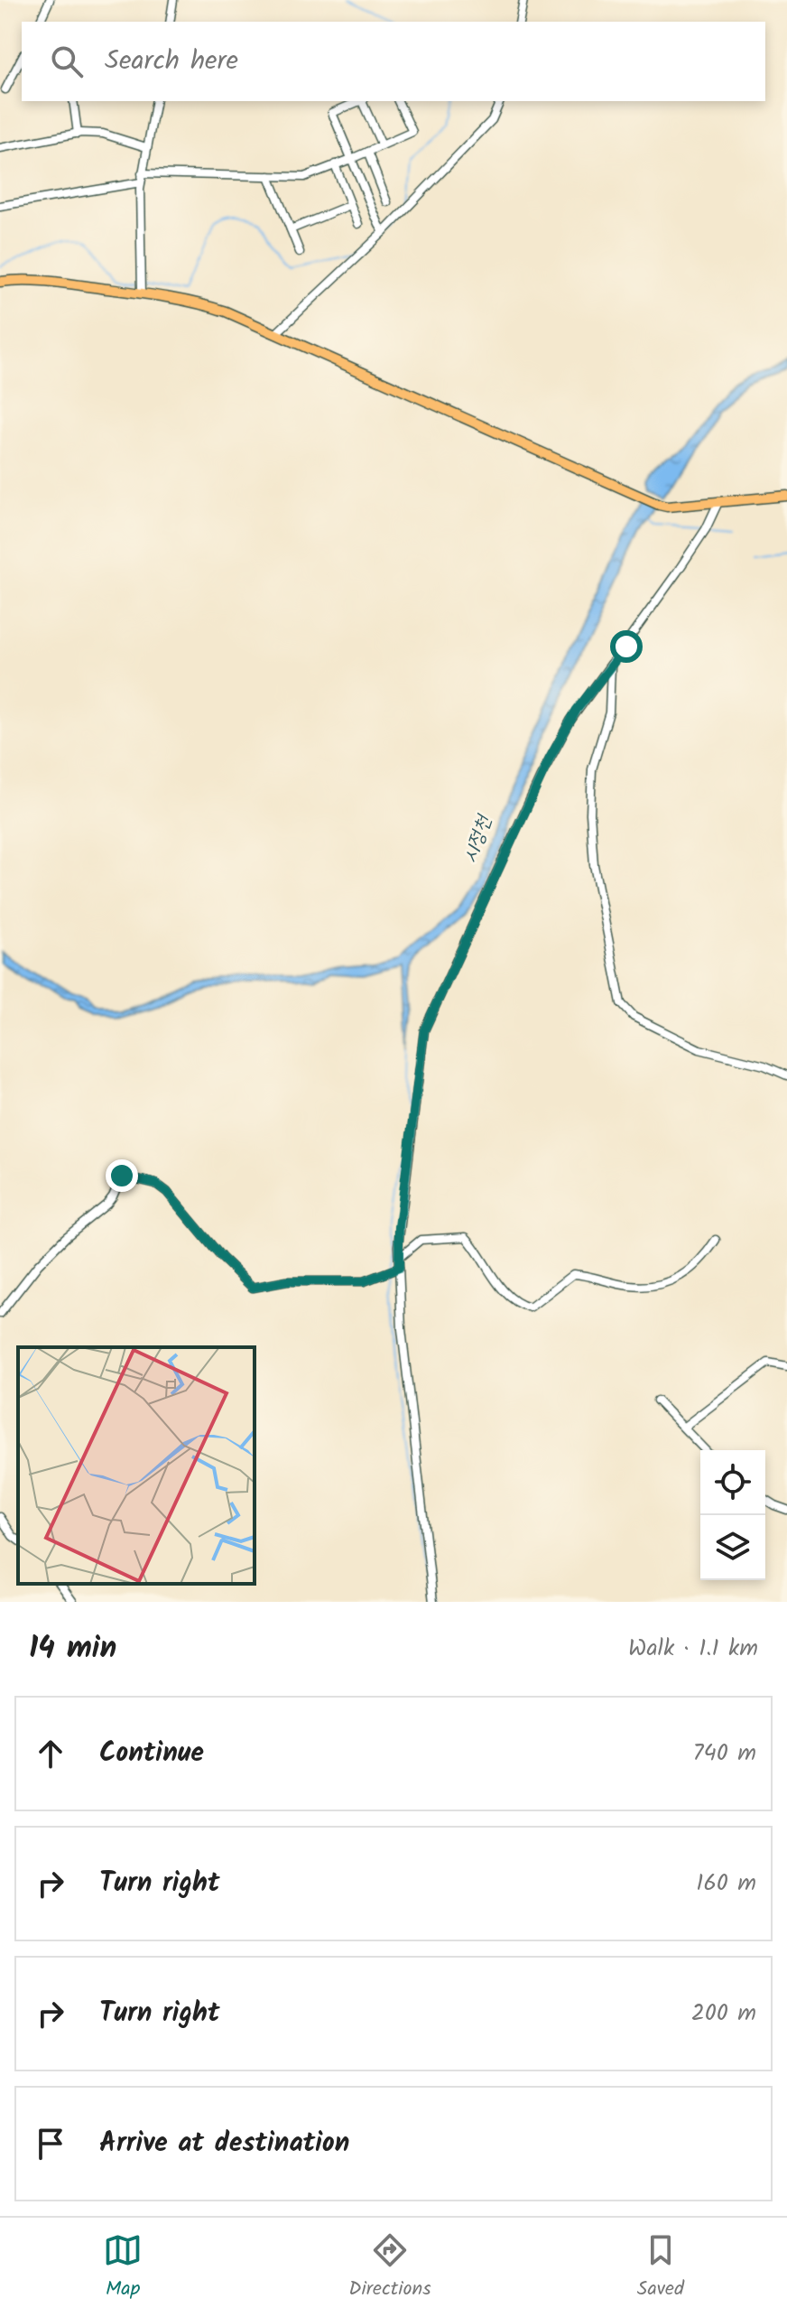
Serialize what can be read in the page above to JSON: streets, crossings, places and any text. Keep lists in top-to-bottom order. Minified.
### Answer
{"water":["시정천"],"page":{"search":"Search here","heading":["14 min","Walk · 1.1 km"],"list":[["Continue","740 m"],["Turn right","160 m"],["Turn right","200 m"],"Arrive at destination"],"nav":["Map","Directions","Saved"]}}
